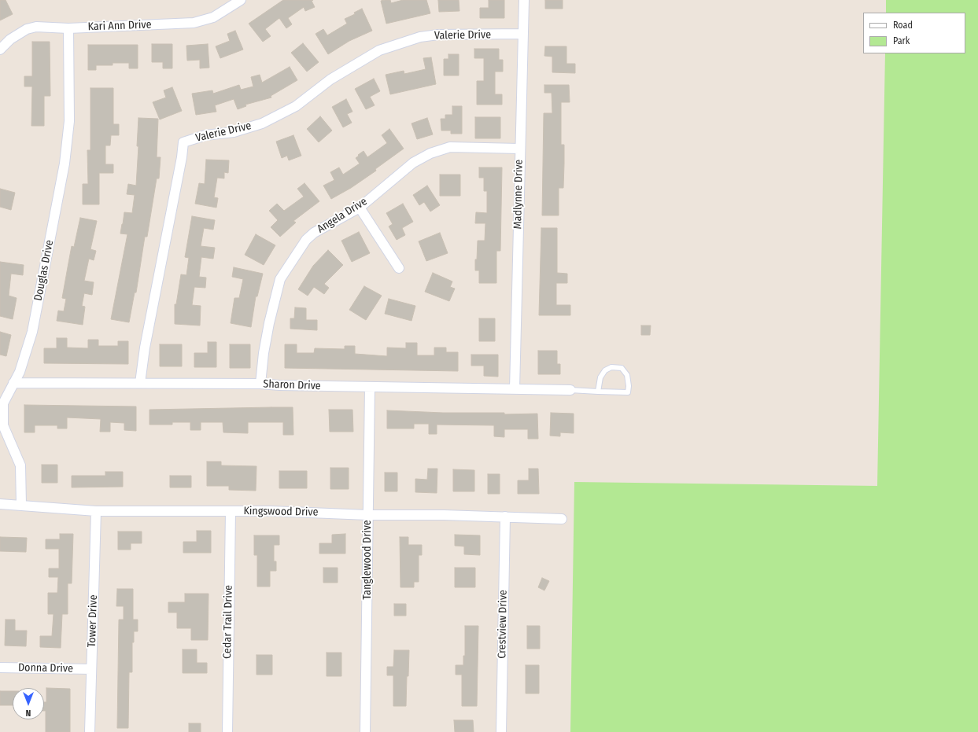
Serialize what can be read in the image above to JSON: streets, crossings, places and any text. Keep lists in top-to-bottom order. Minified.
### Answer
{"streets":{"street":["Kari Ann Drive","Valerie Drive","Madlynne Drive","Angela Drive","Douglas Drive","Sharon Drive","Kingswood Drive","Tanglewood Drive","Tower Drive","Cedar Trail Drive","Crestview Drive","Donna Drive"]},"crossings":[["Kari Ann Drive","Douglas Drive"],["Valerie Drive","Madlynne Drive"],["Valerie Drive","Sharon Drive"],["Madlynne Drive","Angela Drive"],["Madlynne Drive","Sharon Drive"],["Angela Drive","Sharon Drive"],["Douglas Drive","Sharon Drive"],["Douglas Drive","Kingswood Drive"],["Sharon Drive","Tanglewood Drive"],["Kingswood Drive","Tanglewood Drive"],["Kingswood Drive","Tower Drive"],["Kingswood Drive","Cedar Trail Drive"],["Kingswood Drive","Crestview Drive"],["Tower Drive","Donna Drive"]],"legend":["Road","Park"],"north":"bottom"}
